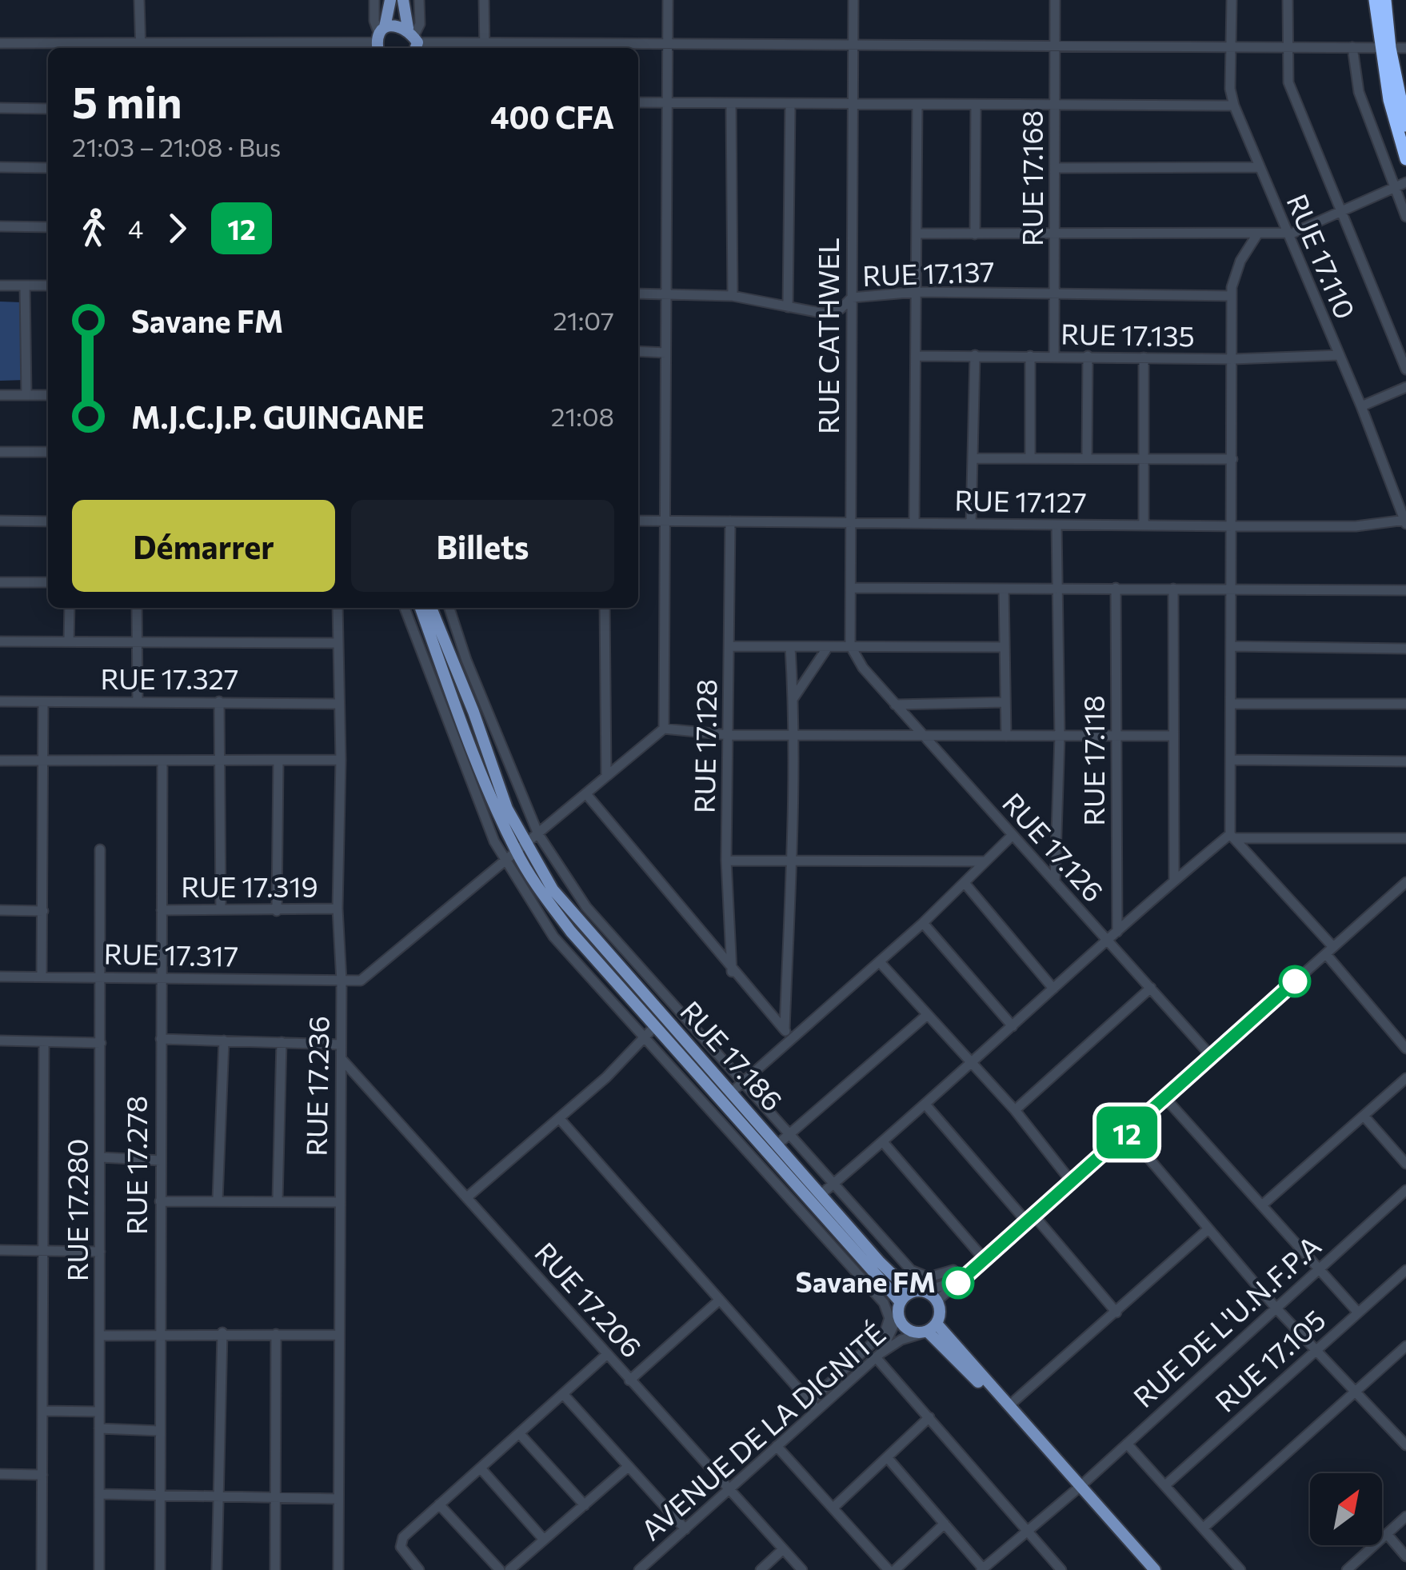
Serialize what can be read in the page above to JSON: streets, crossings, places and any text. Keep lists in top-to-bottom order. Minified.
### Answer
{"streets":{"main road":["RUE 17.186"],"street":["RUE 17.168","RUE 17.110","RUE 17.137","RUE CATHWEL","RUE 17.135","RUE 17.127","RUE 17.327","RUE 17.128","RUE 17.118","RUE 17.126","RUE 17.319","RUE 17.317","RUE 17.236","RUE 17.278","RUE 17.280","RUE 17.206","RUE DE L'U.N.F.P.A","RUE 17.105","AVENUE DE LA DIGNITÉ"]},"crossings":[["RUE 17.168","RUE 17.137"],["RUE 17.168","RUE 17.135"],["RUE 17.110","RUE 17.135"],["RUE 17.110","RUE 17.127"],["RUE 17.137","RUE CATHWEL"],["RUE CATHWEL","RUE 17.127"],["RUE CATHWEL","RUE 17.126"],["RUE 17.127","RUE 17.128"],["RUE 17.327","RUE 17.236"],["RUE 17.319","RUE 17.236"],["RUE 17.319","RUE 17.278"],["RUE 17.317","RUE 17.236"],["RUE 17.317","RUE 17.278"],["RUE 17.317","RUE 17.280"],["RUE 17.186","AVENUE DE LA DIGNITÉ"],["RUE 17.236","RUE 17.206"],["RUE 17.206","AVENUE DE LA DIGNITÉ"]],"places":["Savane FM"],"lines":["bus line 12"],"north":"top right","page":{"on_map":"12","heading":["5 min","21:03 – 21:08 · Bus","400 CFA"],"legs":["4","12"],"list":[{"name":"Savane FM","value":"21:07"},{"name":"M.J.C.J.P. GUINGANE","value":"21:08"}],"buttons":["Démarrer","Billets"]}}
